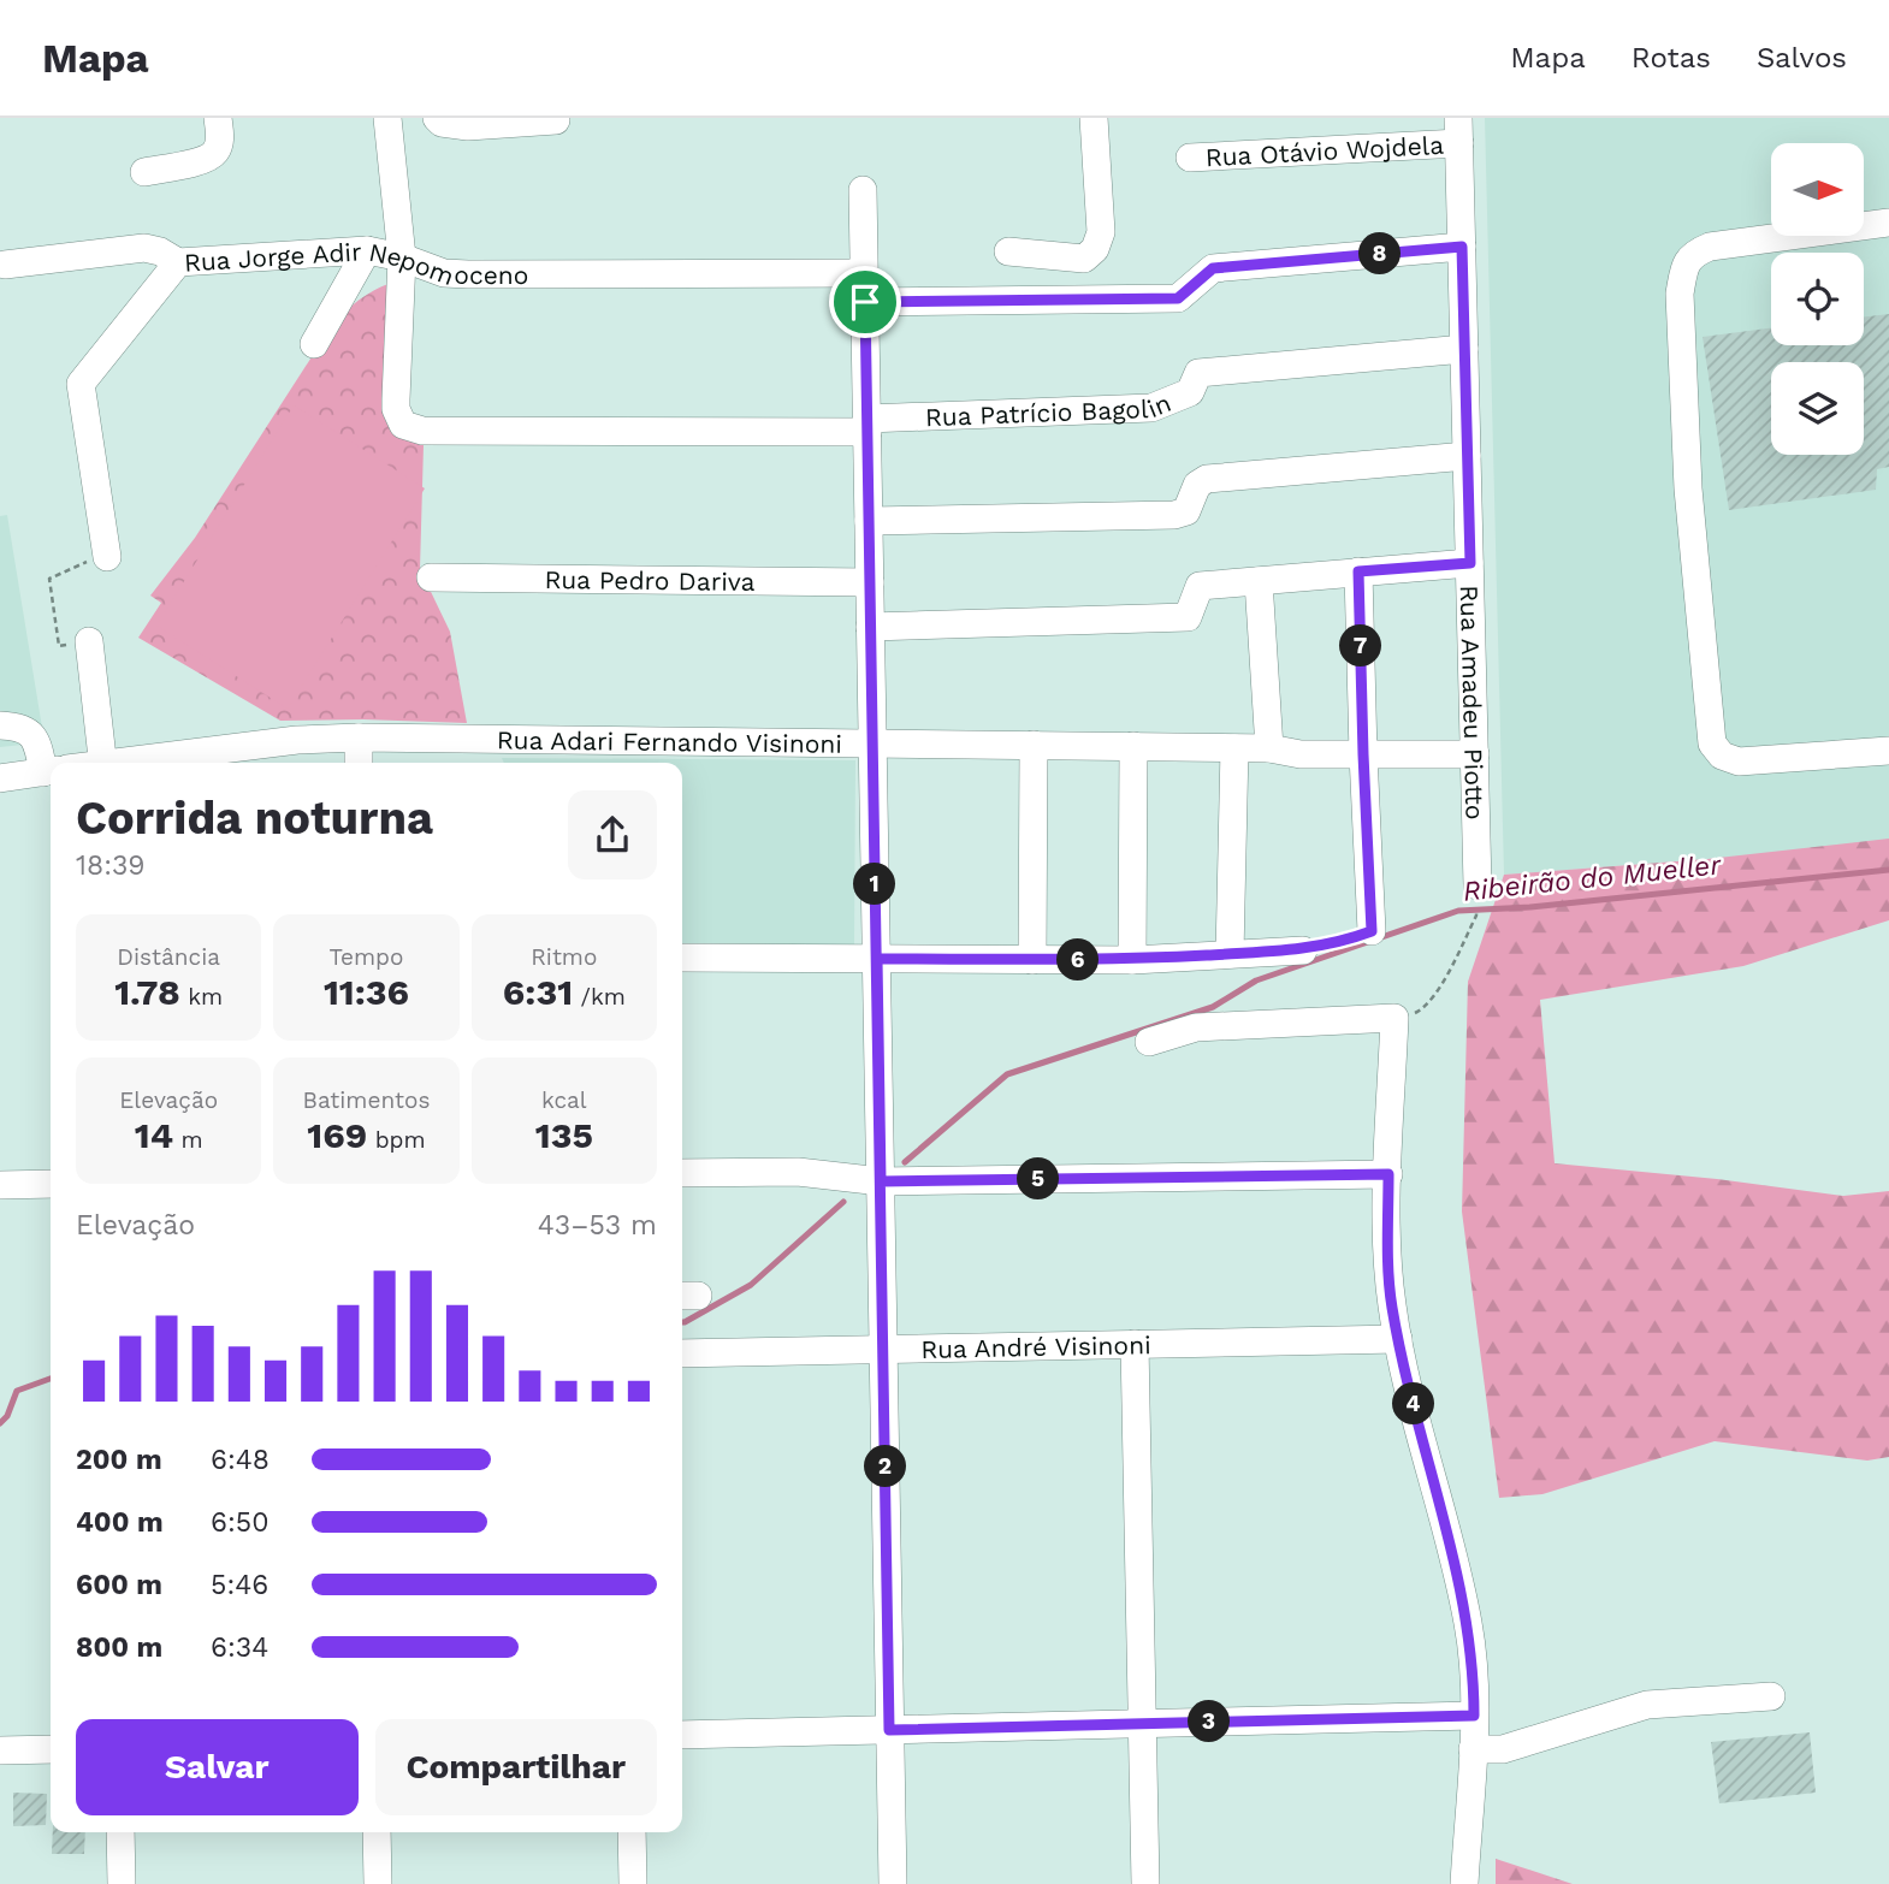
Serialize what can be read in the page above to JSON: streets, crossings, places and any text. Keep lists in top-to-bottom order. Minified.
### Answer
{"streets":{"street":["Rua Otávio Wojdela","Rua Jorge Adir Nepomoceno","Rua Patrício Bagolin","Rua Pedro Dariva","Rua Amadeu Piotto","Rua Adari Fernando Visinoni","Rua André Visinoni"]},"crossings":[["Rua Otávio Wojdela","Rua Amadeu Piotto"],["Rua Jorge Adir Nepomoceno","Rua Patrício Bagolin"],["Rua Patrício Bagolin","Rua Amadeu Piotto"],["Rua Amadeu Piotto","Rua Adari Fernando Visinoni"]],"water":["Ribeirão do Mueller"],"north":"right","page":{"header":"Mapa","nav":["Mapa","Rotas","Salvos"],"pins":["8","7","1","6","5","4","2","3"],"heading":["Corrida noturna","18:39"],"stats":[["Distância","1.78 km"],["Tempo","11:36"],["Ritmo","6:31 /km"],["Elevação","14 m"],["Batimentos","169 bpm"],["kcal","135"]],"chart":["Elevação","43–53 m"],"list":[{"name":"200 m","note":"6:48"},{"name":"400 m","note":"6:50"},{"name":"600 m","note":"5:46"},{"name":"800 m","note":"6:34"}],"buttons":["Salvar","Compartilhar"]}}
